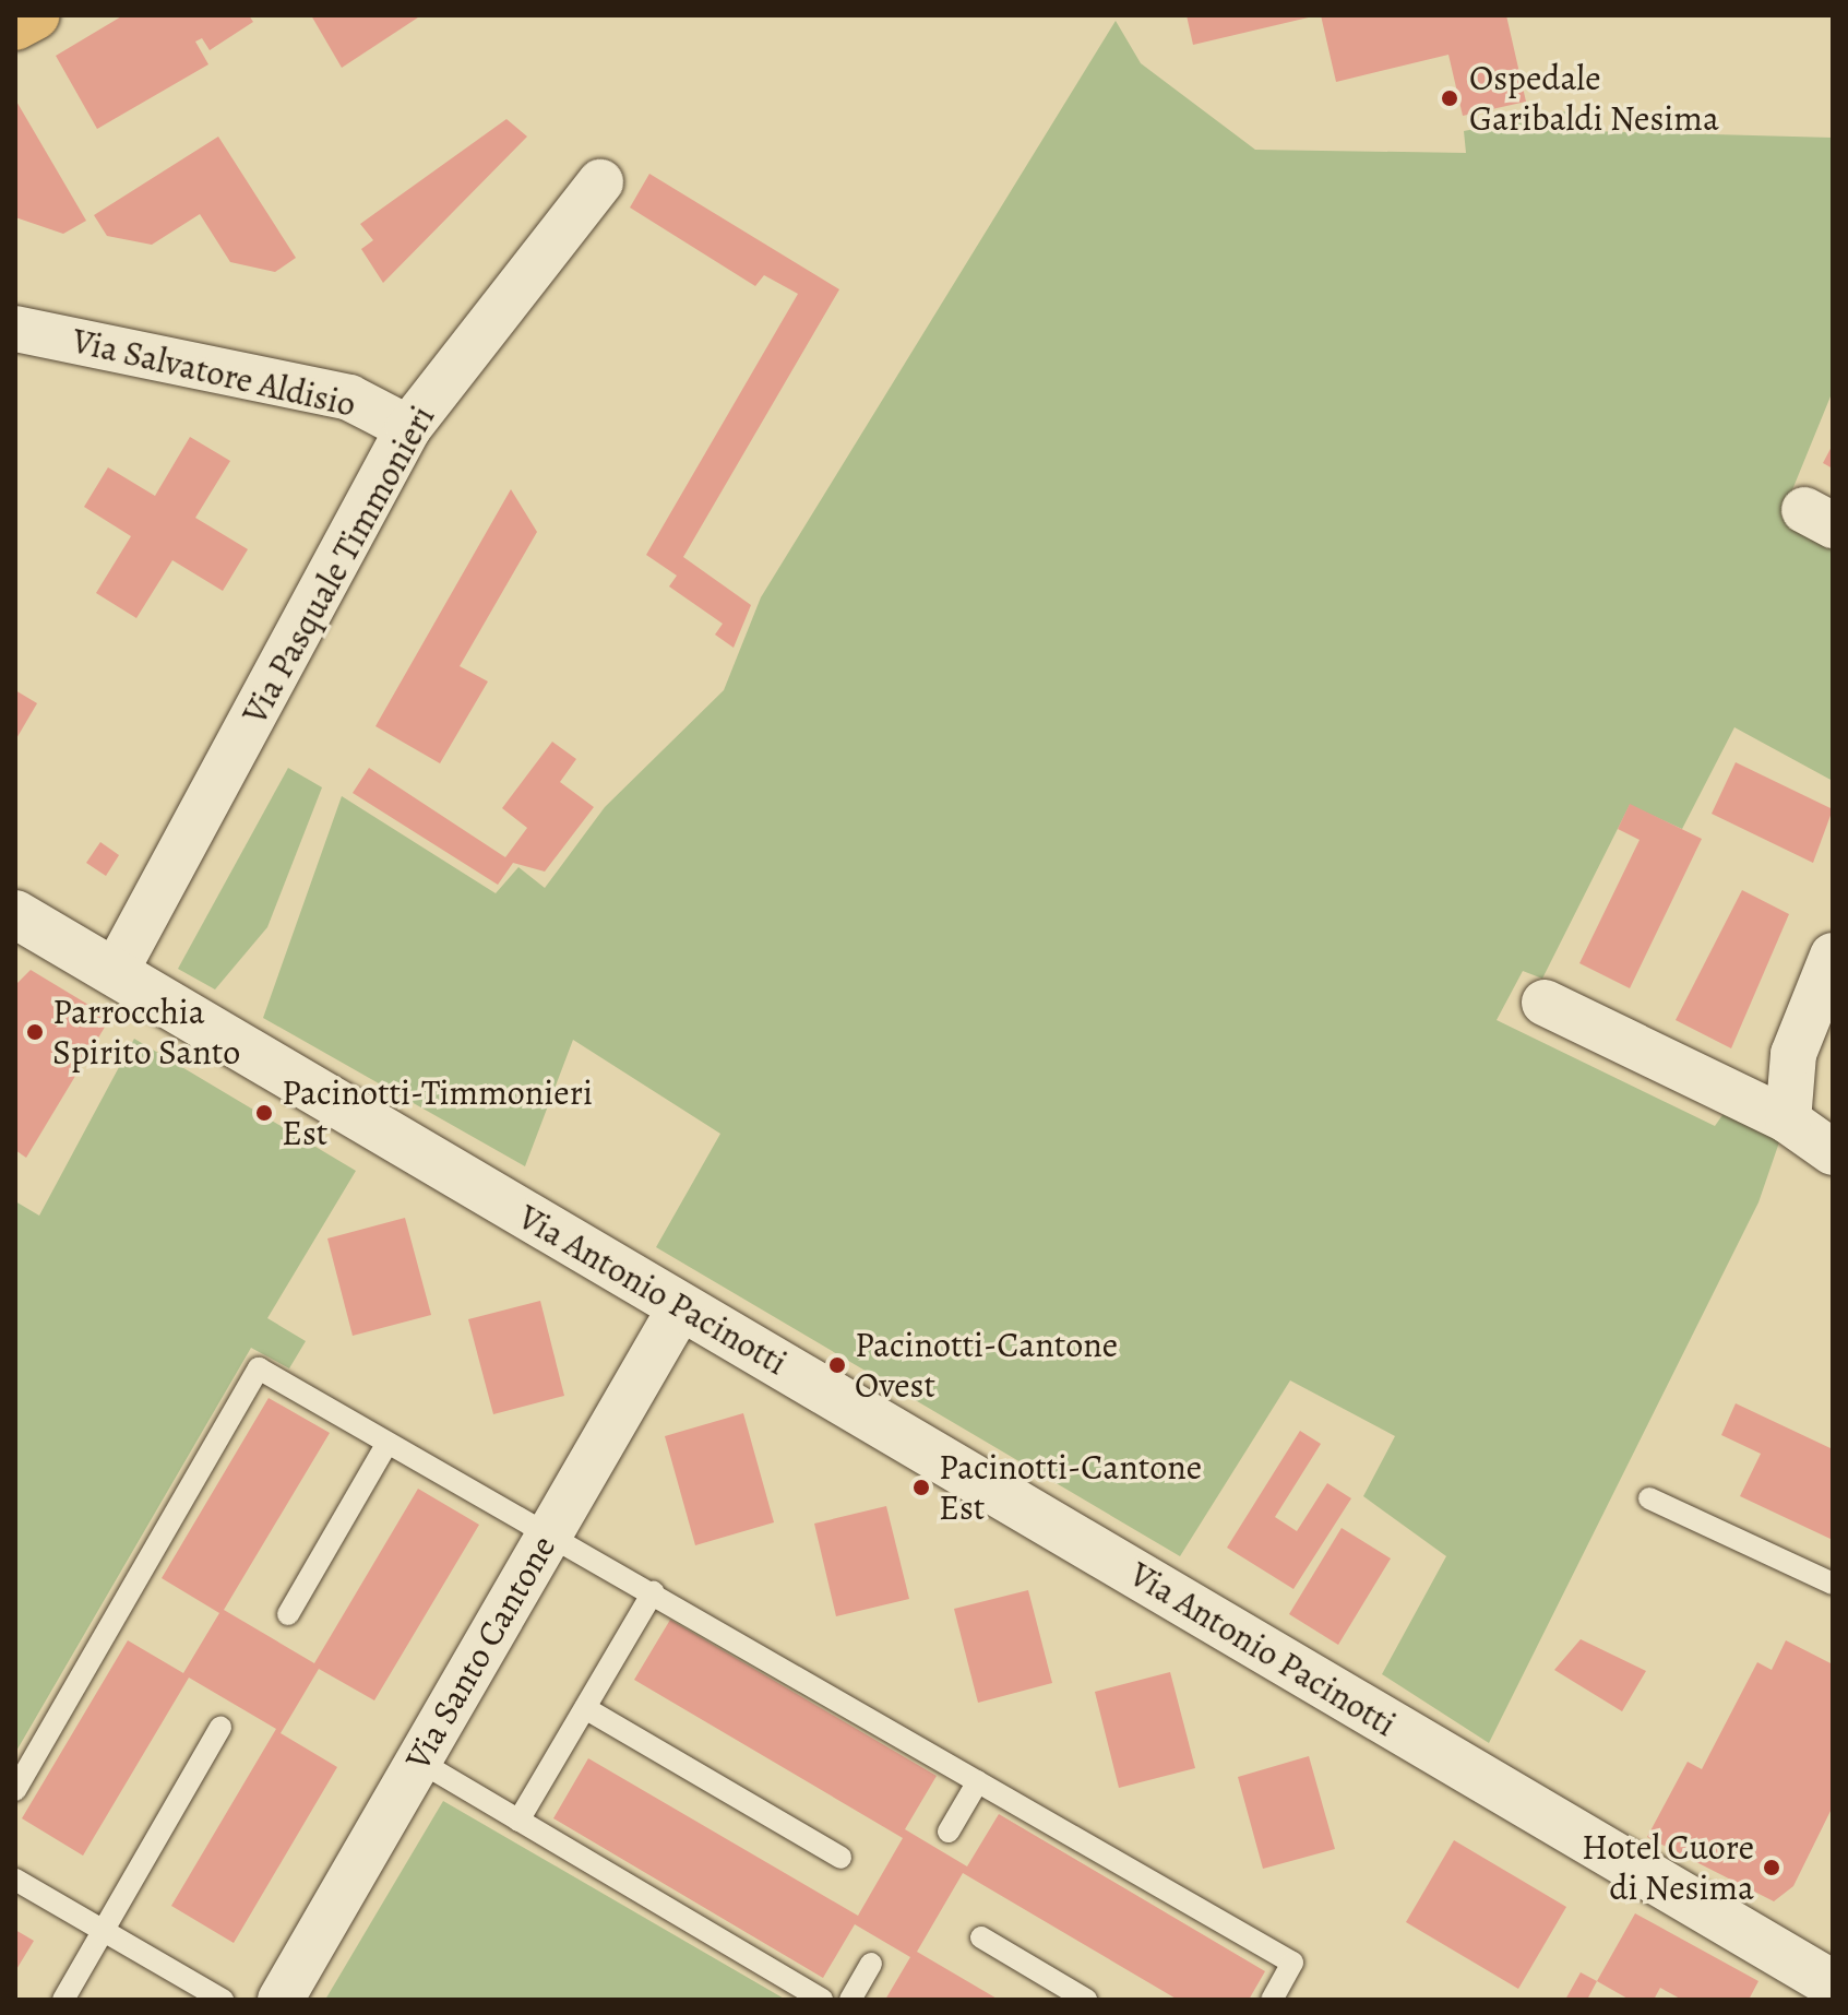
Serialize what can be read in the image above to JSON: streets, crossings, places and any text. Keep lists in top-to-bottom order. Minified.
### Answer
{"streets":{"main road":["Via Antonio Pacinotti"],"street":["Via Salvatore Aldisio","Via Pasquale Timmonieri","Via Santo Cantone"]},"crossings":[["Via Salvatore Aldisio","Via Pasquale Timmonieri"],["Via Pasquale Timmonieri","Via Antonio Pacinotti"],["Via Antonio Pacinotti","Via Santo Cantone"]],"places":["Ospedale Garibaldi Nesima","Parrocchia Spirito Santo","Pacinotti-Timmonieri Est","Pacinotti-Cantone Ovest","Pacinotti-Cantone Est","Hotel Cuore di Nesima"]}
